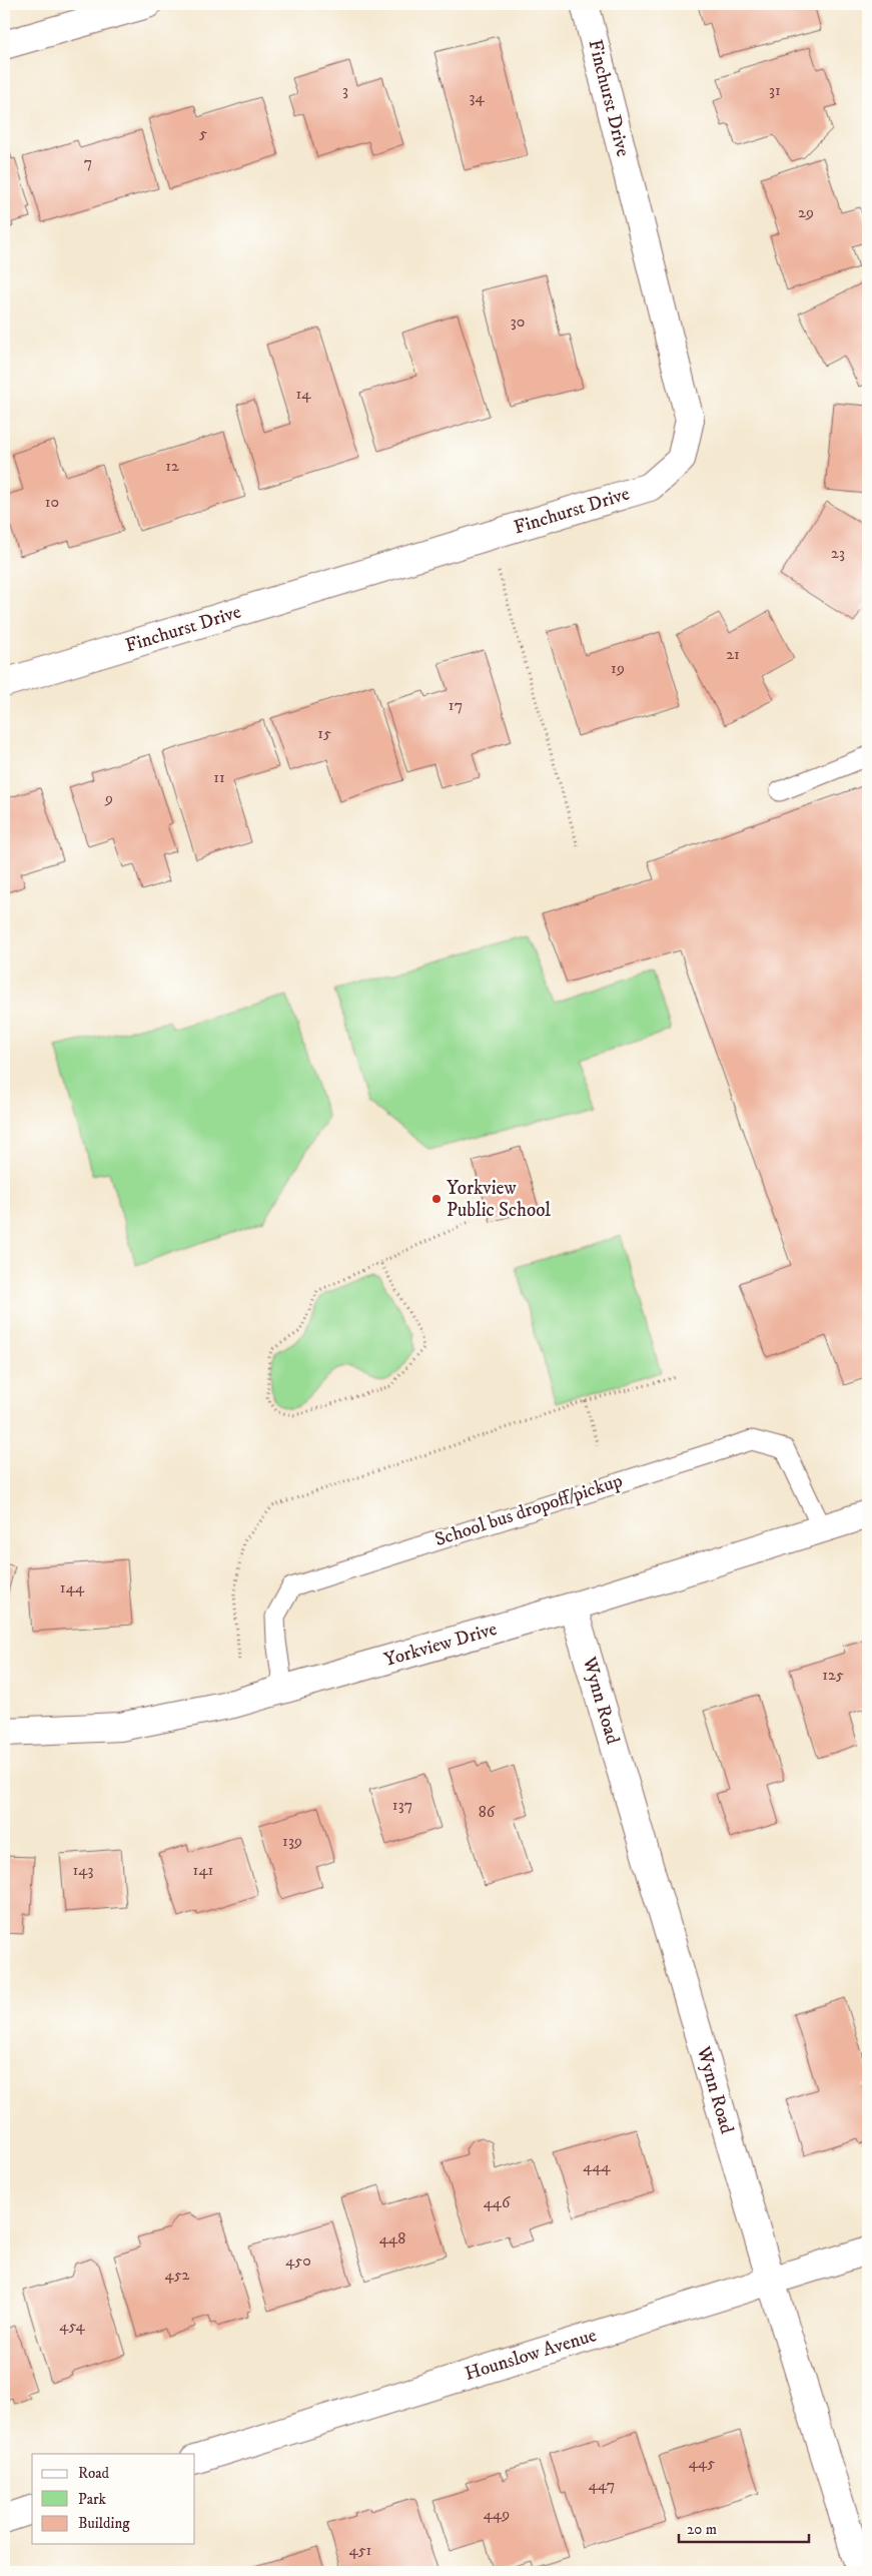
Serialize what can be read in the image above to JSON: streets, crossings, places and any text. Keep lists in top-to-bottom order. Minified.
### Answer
{"streets":{"street":["Finchurst Drive","Yorkview Drive","Wynn Road","Hounslow Avenue"],"lane":["School bus dropoff/pickup"]},"crossings":[["School bus dropoff/pickup","Yorkview Drive"],["Yorkview Drive","Wynn Road"],["Wynn Road","Hounslow Avenue"]],"places":["Yorkview Public School"],"house_numbers":["3","31","34","5","7","29","30","14","12","10","23","21","19","17","15","11","9","144","125","137","86","139","143","141","444","446","448","450","452","454","445","447","449","451"],"legend":["Road","Park","Building"],"scale_bar":"20 m"}
